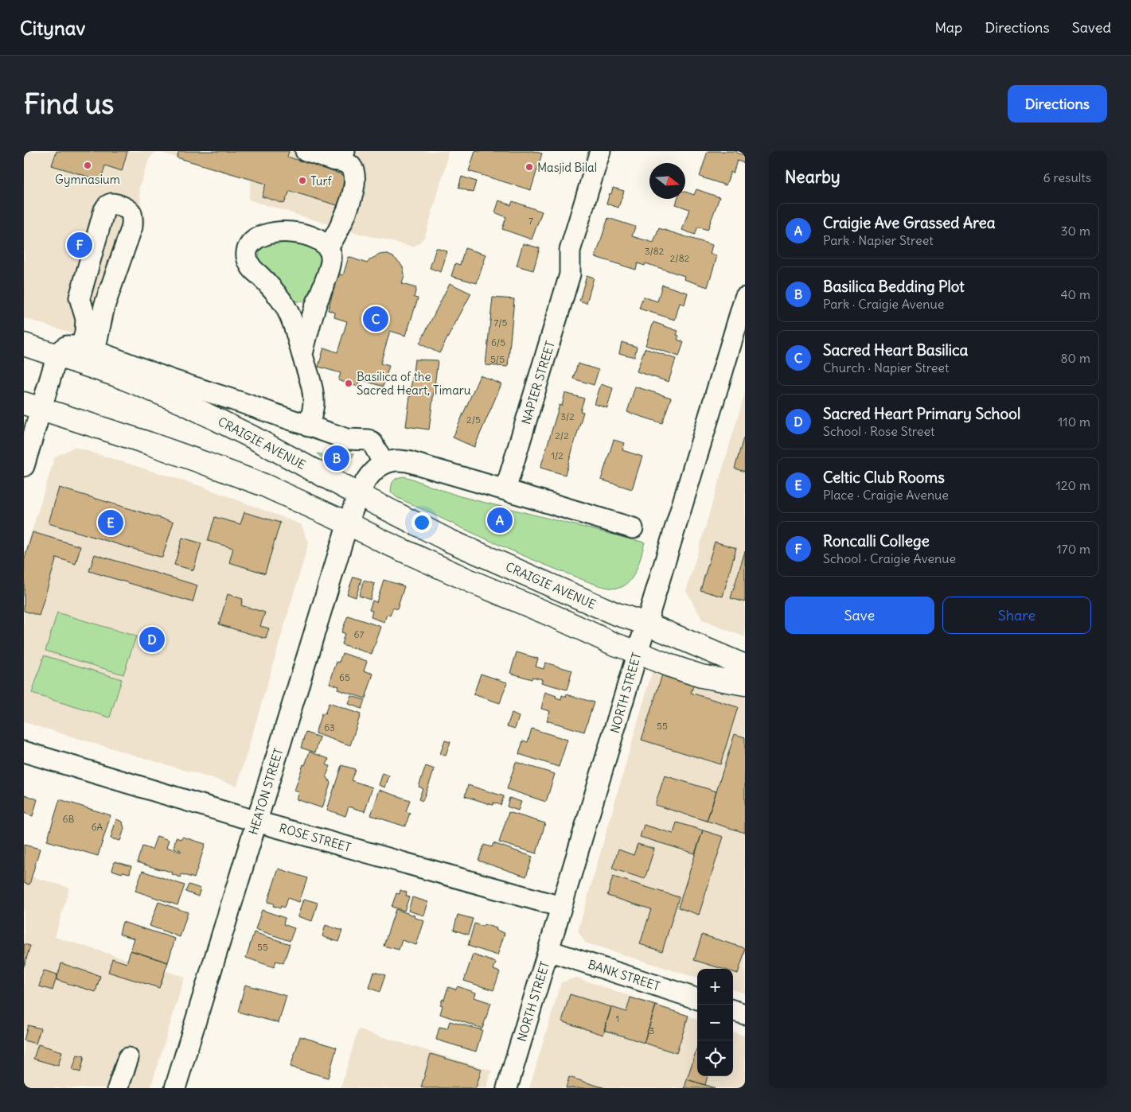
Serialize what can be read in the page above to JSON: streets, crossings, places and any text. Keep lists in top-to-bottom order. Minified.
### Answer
{"streets":{"highway":["CRAIGIE AVENUE"],"street":["NAPIER STREET","NORTH STREET","HEATON STREET","ROSE STREET","BANK STREET"]},"crossings":[["CRAIGIE AVENUE","NORTH STREET"],["CRAIGIE AVENUE","HEATON STREET"],["NORTH STREET","ROSE STREET"],["NORTH STREET","BANK STREET"],["HEATON STREET","ROSE STREET"]],"places":["Gymnasium","Masjid Bilal","Turf","Basilica of the Sacred Heart, Timaru"],"house_numbers":["7","3/82","2/82","7/5","6/5","5/5","3/2","2/5","2/2","1/2","67","65","55","63","6B","6A","55","1","3"],"north":"right","page":{"header":"Citynav","nav":["Map","Directions","Saved"],"buttons":["Directions",["Save","Share"]],"title":"Find us","heading":["Nearby","6 results"],"list":[{"mark":"A","name":"Craigie Ave Grassed Area","note":"Park · Napier Street","value":"30 m"},{"mark":"B","name":"Basilica Bedding Plot","note":"Park · Craigie Avenue","value":"40 m"},{"mark":"C","name":"Sacred Heart Basilica","note":"Church · Napier Street","value":"80 m"},{"mark":"D","name":"Sacred Heart Primary School","note":"School · Rose Street","value":"110 m"},{"mark":"E","name":"Celtic Club Rooms","note":"Place · Craigie Avenue","value":"120 m"},{"mark":"F","name":"Roncalli College","note":"School · Craigie Avenue","value":"170 m"}],"pins":["F","C","B","A","E","D"],"map_buttons":["+","−"]}}
